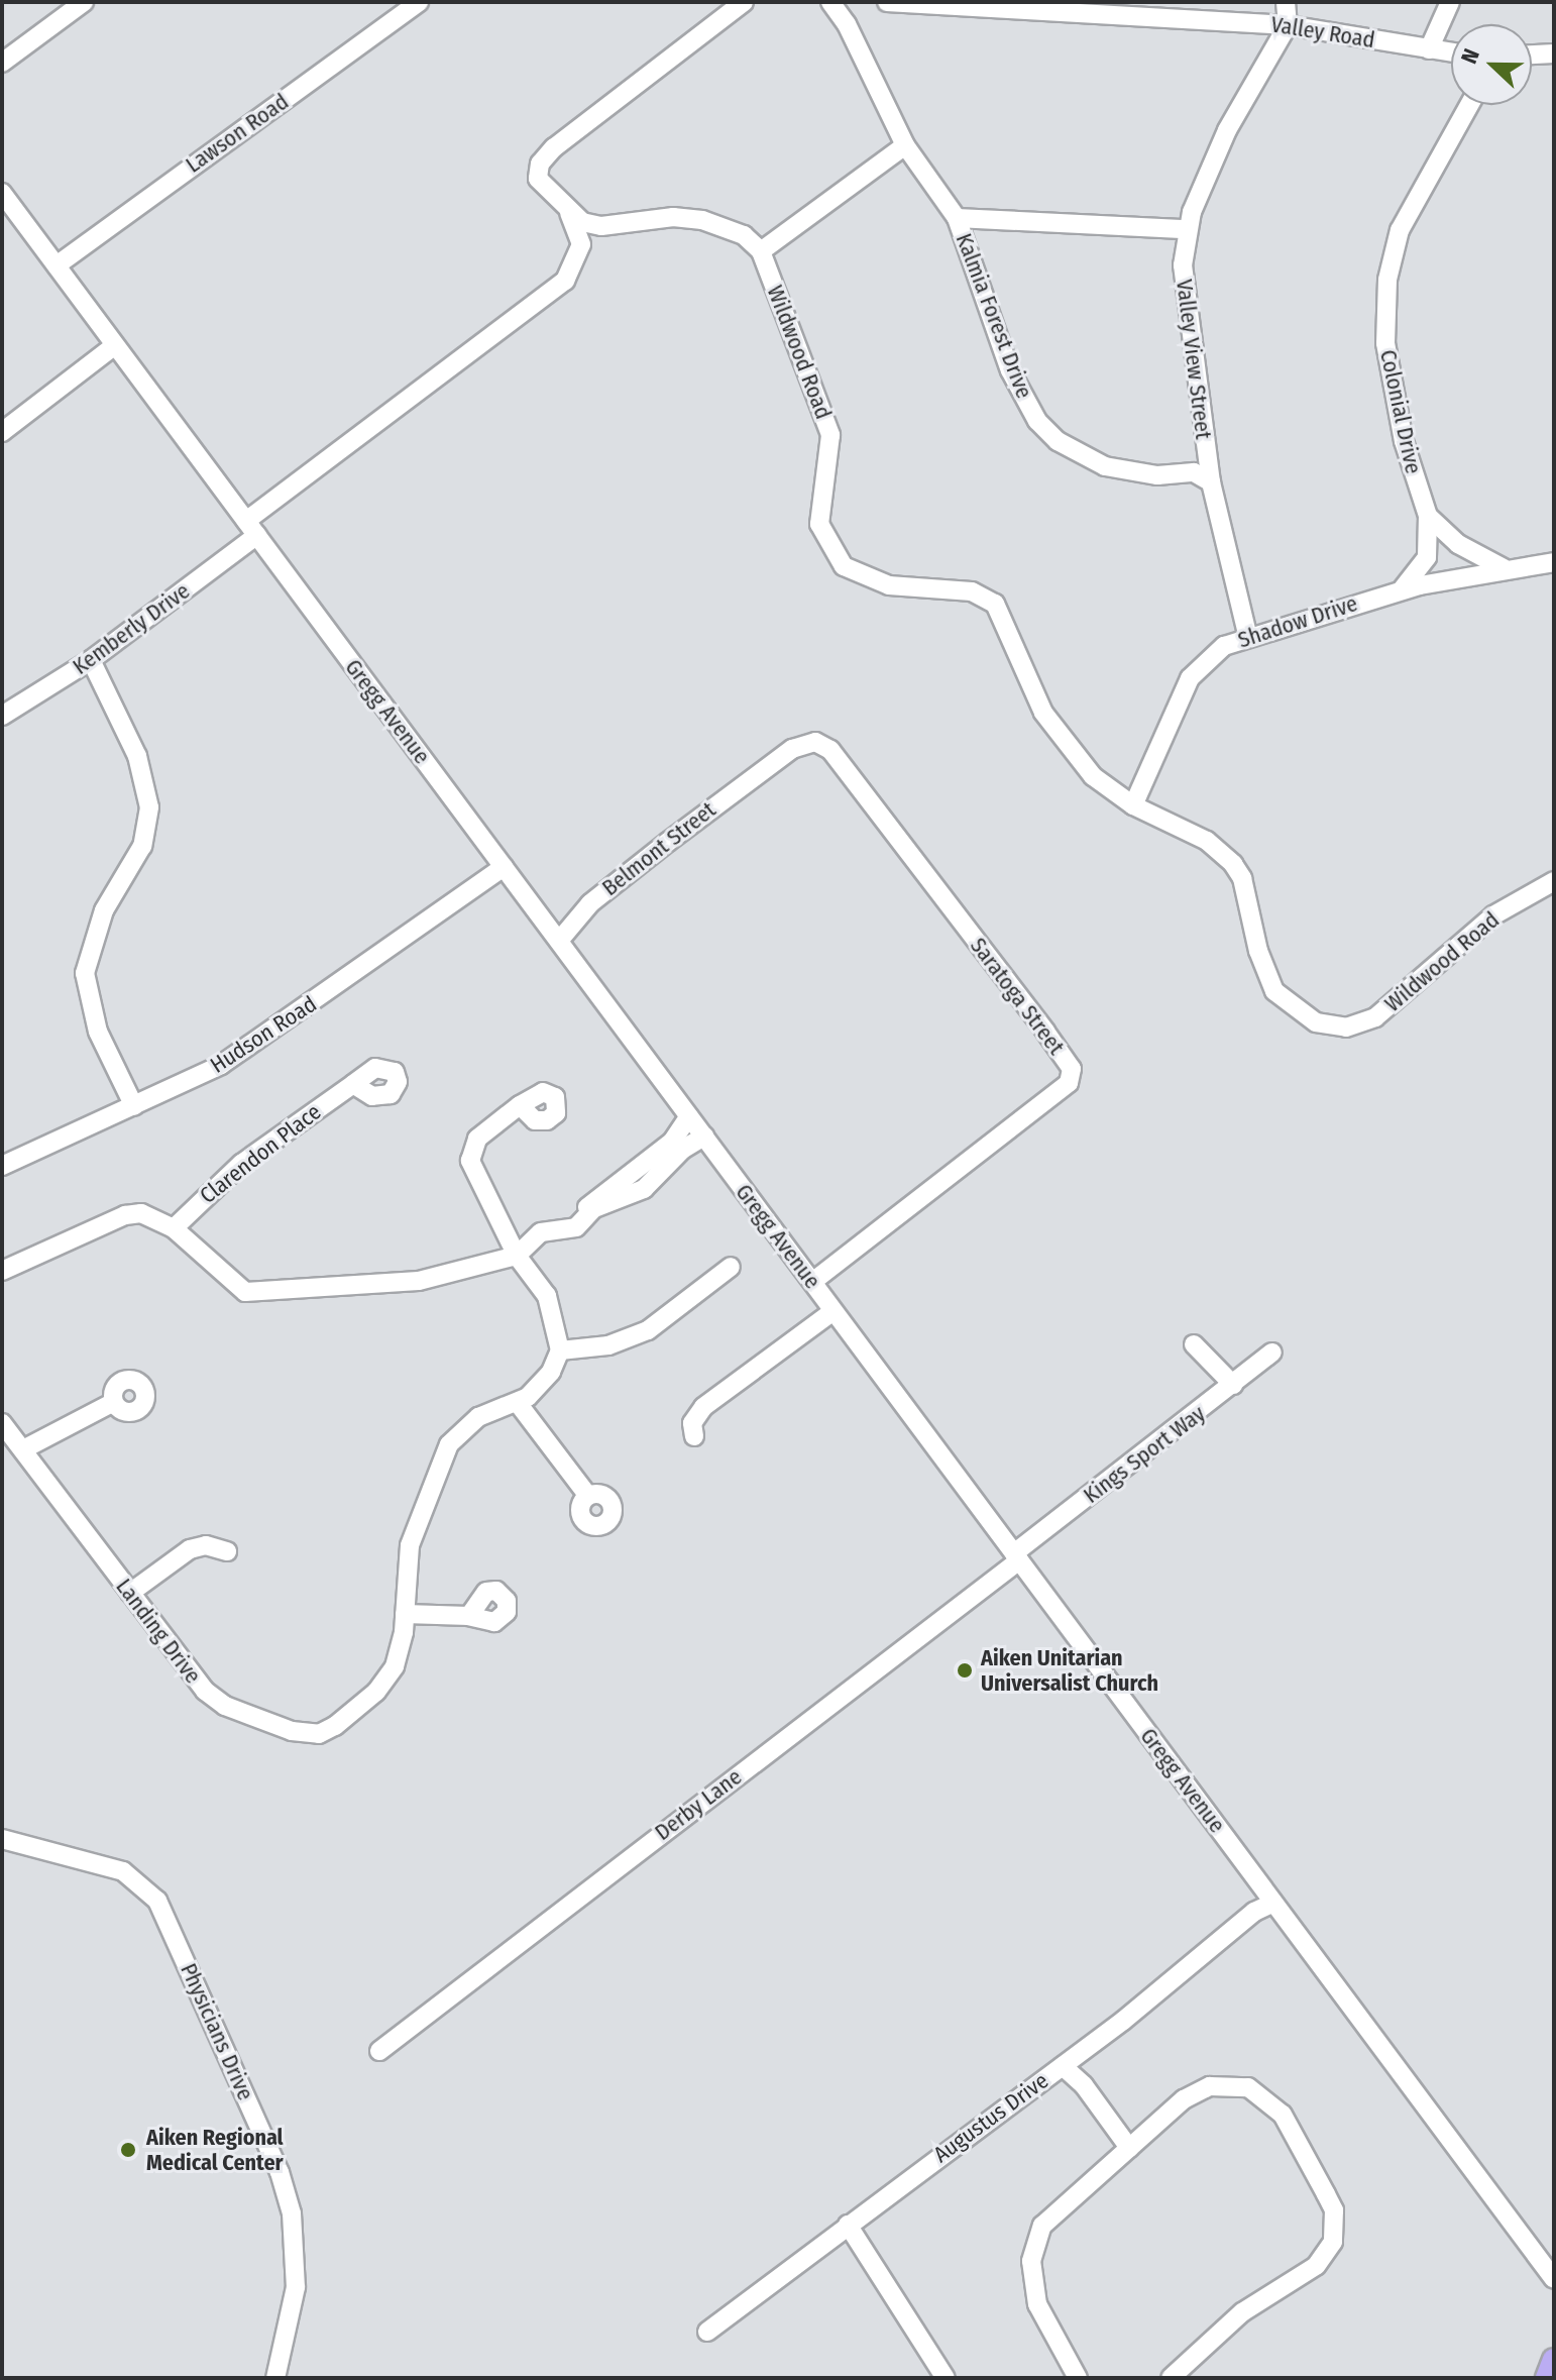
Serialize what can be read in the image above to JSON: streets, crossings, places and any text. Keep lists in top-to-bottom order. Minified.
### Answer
{"streets":{"street":["Valley Road","Lawson Road","Kalmia Forest Drive","Wildwood Road","Valley View Street","Colonial Drive","Shadow Drive","Kemberly Drive","Gregg Avenue","Belmont Street","Saratoga Street","Hudson Road","Clarendon Place","Kings Sport Way","Landing Drive","Derby Lane","Physicians Drive","Augustus Drive"]},"crossings":[["Valley Road","Valley View Street"],["Lawson Road","Gregg Avenue"],["Kalmia Forest Drive","Valley View Street"],["Wildwood Road","Shadow Drive"],["Valley View Street","Shadow Drive"],["Kemberly Drive","Gregg Avenue"],["Gregg Avenue","Belmont Street"],["Gregg Avenue","Saratoga Street"],["Gregg Avenue","Hudson Road"],["Gregg Avenue","Kings Sport Way"],["Gregg Avenue","Derby Lane"],["Gregg Avenue","Augustus Drive"],["Belmont Street","Saratoga Street"],["Kings Sport Way","Derby Lane"]],"places":["Aiken Unitarian Universalist Church","Aiken Regional Medical Center"],"north":"left"}
